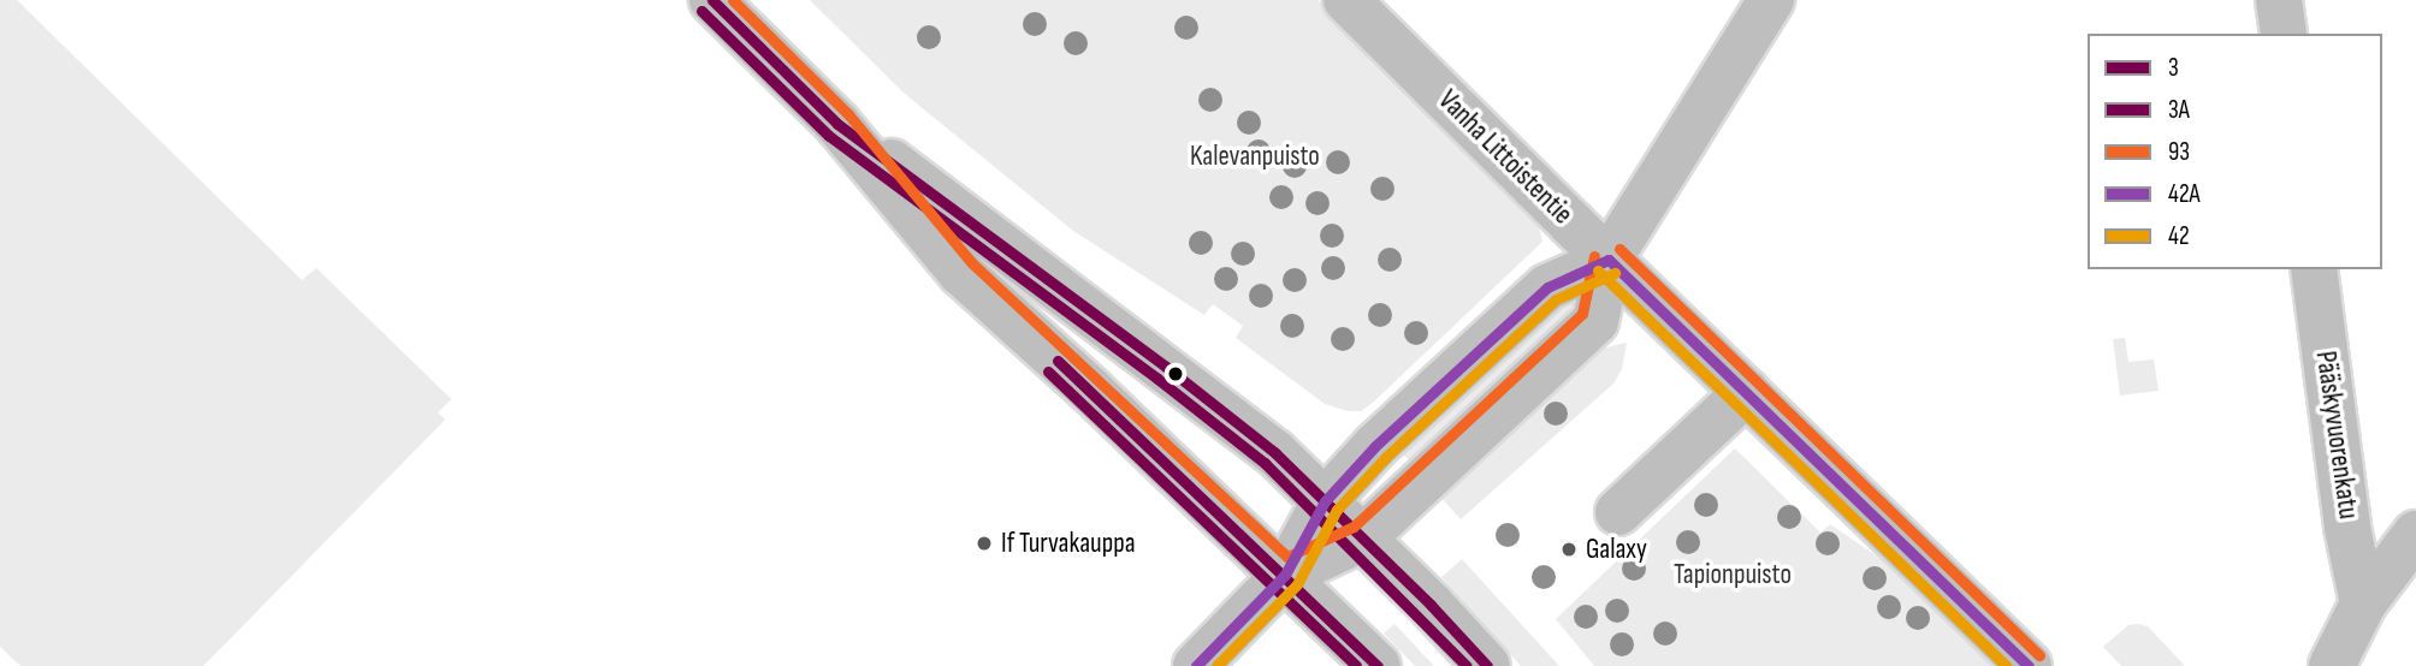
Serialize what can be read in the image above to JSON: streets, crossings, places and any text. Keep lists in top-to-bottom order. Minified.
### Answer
{"streets":{"street":["Vanha Littoistentie","Pääskyvuorenkatu"]},"parks":["Kalevanpuisto","Tapionpuisto"],"places":["If Turvakauppa","Galaxy"],"lines":["transit line 3","transit line 93","transit line 3A","transit line 42A","transit line 42"],"legend":["3","3A","93","42A","42"]}
